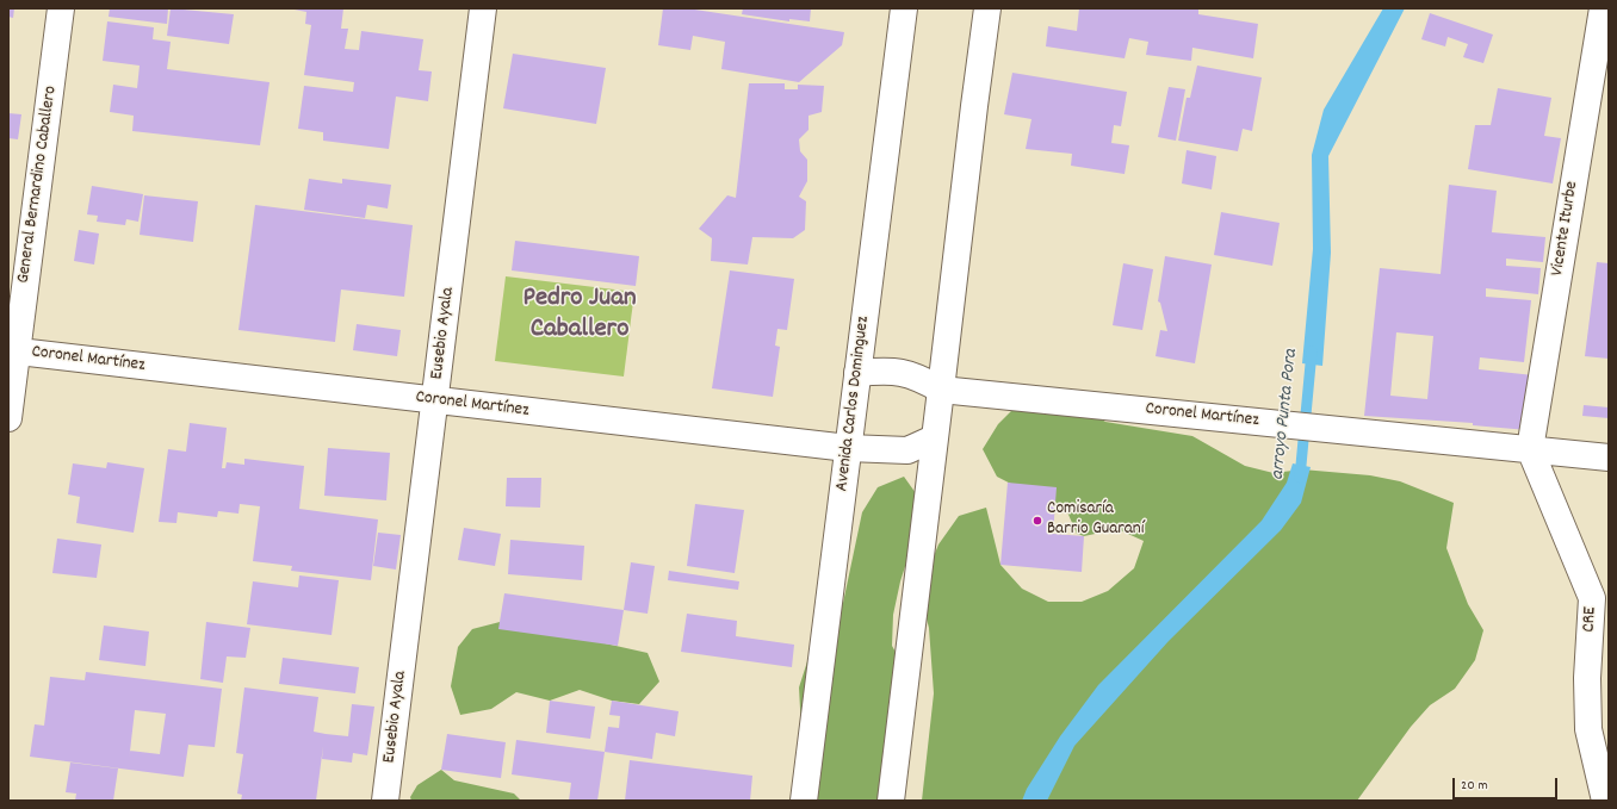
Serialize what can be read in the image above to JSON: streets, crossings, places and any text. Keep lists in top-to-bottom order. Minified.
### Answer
{"streets":{"street":["General Bernardino Caballero","Vicente Iturbe","Eusebio Ayala","Coronel Martínez","Avenida Carlos Dominguez","CRE"]},"crossings":[["General Bernardino Caballero","Coronel Martínez"],["Vicente Iturbe","Coronel Martínez"],["Vicente Iturbe","CRE"],["Eusebio Ayala","Coronel Martínez"],["Coronel Martínez","Avenida Carlos Dominguez"],["Coronel Martínez","CRE"]],"districts":["Pedro Juan Caballero"],"water":["arroyo Punta Pora"],"places":["Comisaría Barrio Guaraní"],"scale_bar":"20 m"}
